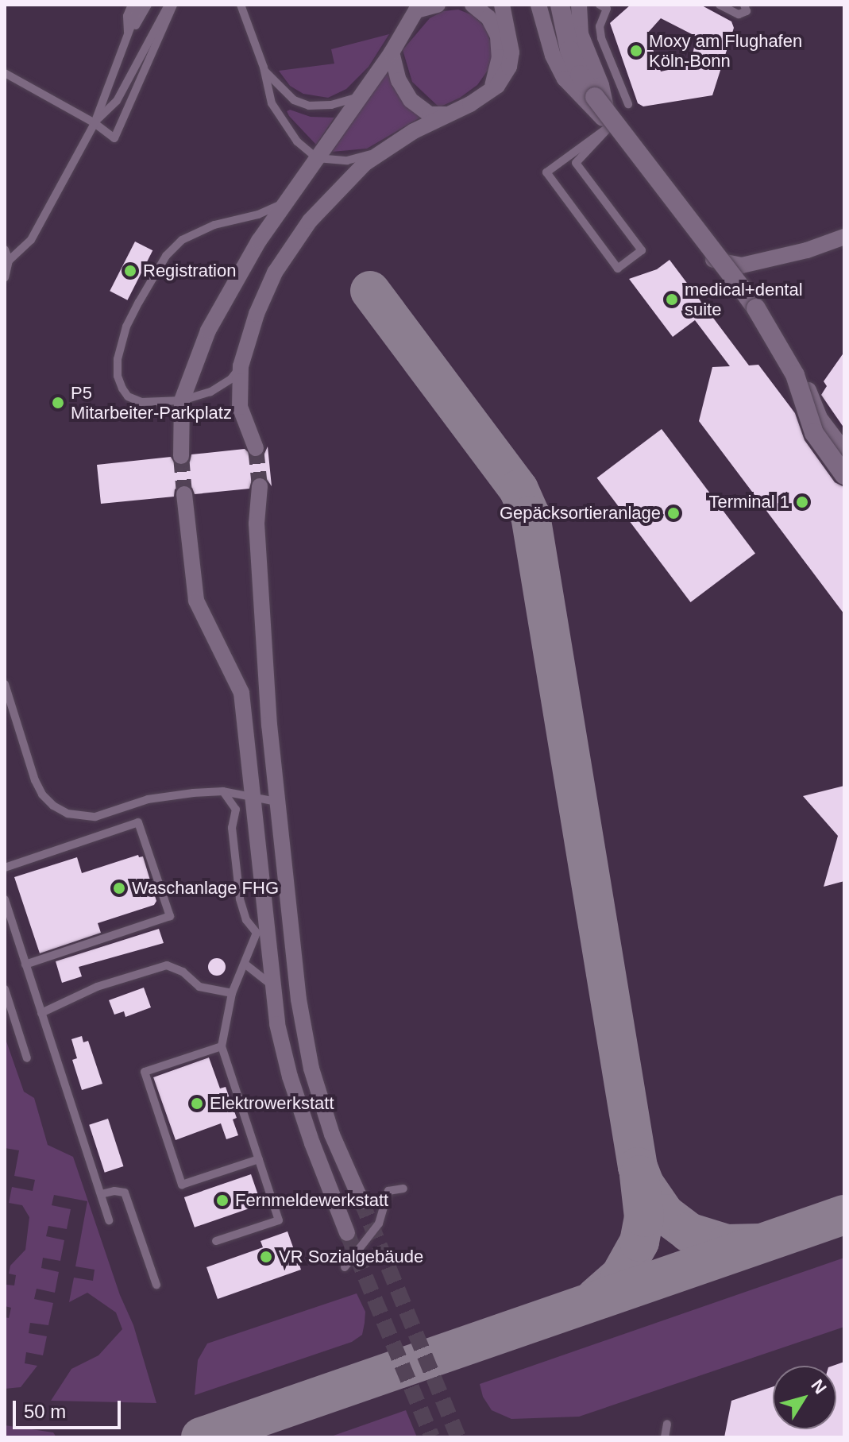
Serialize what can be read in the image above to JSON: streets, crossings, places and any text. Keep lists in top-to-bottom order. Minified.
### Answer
{"places":["Moxy am Flughafen Köln-Bonn","Registration","medical+dental suite","P5 Mitarbeiter-Parkplatz","Terminal 1","Gepäcksortieranlage","Waschanlage FHG","Elektrowerkstatt","Fernmeldewerkstatt","VR Sozialgebäude"],"scale_bar":"50 m","north":"top right"}
